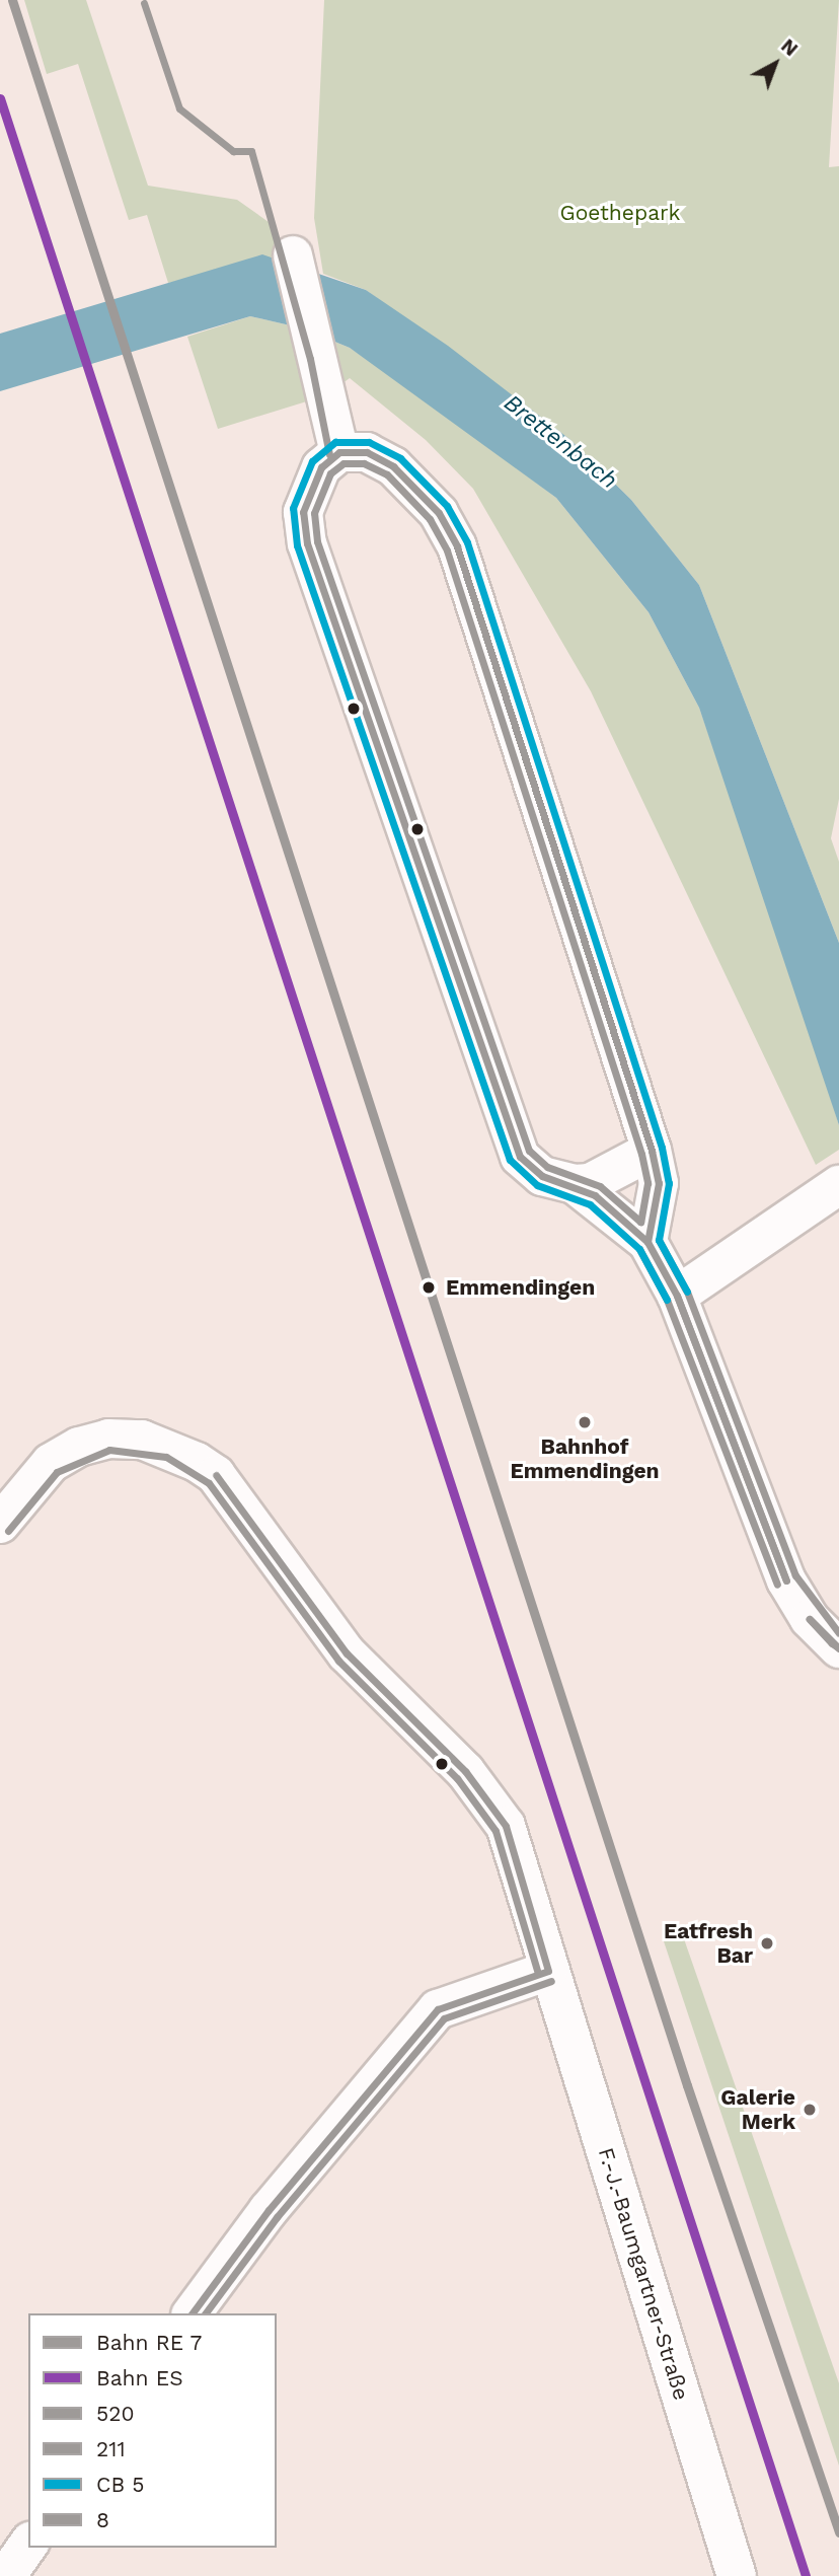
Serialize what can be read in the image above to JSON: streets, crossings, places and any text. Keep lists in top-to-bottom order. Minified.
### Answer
{"streets":{"street":["F.-J.-Baumgartner-Straße"]},"water":["Brettenbach"],"parks":["Goethepark"],"places":["Emmendingen","Bahnhof Emmendingen","Eatfresh Bar","Galerie Merk"],"lines":["transit line 211","rail line ES","transit line 520","transit line 8"],"legend":["Bahn RE 7","Bahn ES","520","211","CB 5","8"],"north":"top right"}
